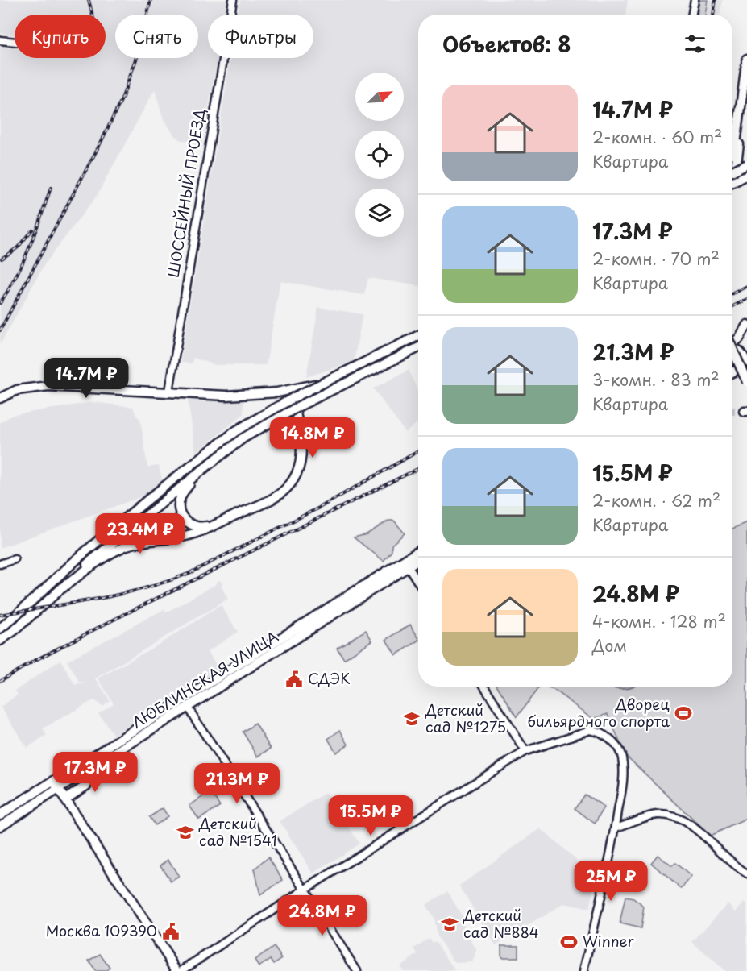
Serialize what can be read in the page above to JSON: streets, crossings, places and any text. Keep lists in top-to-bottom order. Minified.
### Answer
{"streets":{"main road":["ЛЮБЛИНСКАЯ УЛИЦА"],"street":["ШОССЕЙНЫЙ ПРОЕЗД"]},"places":{"public building":["СДЭК","Москва 109390"],"sports":["Дворец бильярдного спорта","Winner"],"school or university":["Детский сад №1275","Детский сад №1541","Детский сад №884"]},"north":"top right","page":{"chip":["Купить","Снять","Фильтры"],"heading":"Объектов: 8","list":[{"name":"14.7M ₽","note":"2-комн. · 60 m² · Квартира"},{"name":"17.3M ₽","note":"2-комн. · 70 m² · Квартира"},{"name":"21.3M ₽","note":"3-комн. · 83 m² · Квартира"},{"name":"15.5M ₽","note":"2-комн. · 62 m² · Квартира"},{"name":"24.8M ₽","note":"4-комн. · 128 m² · Дом"}],"price":["14.7M ₽","14.8M ₽","23.4M ₽","17.3M ₽","21.3M ₽","15.5M ₽","25M ₽","24.8M ₽"]}}
